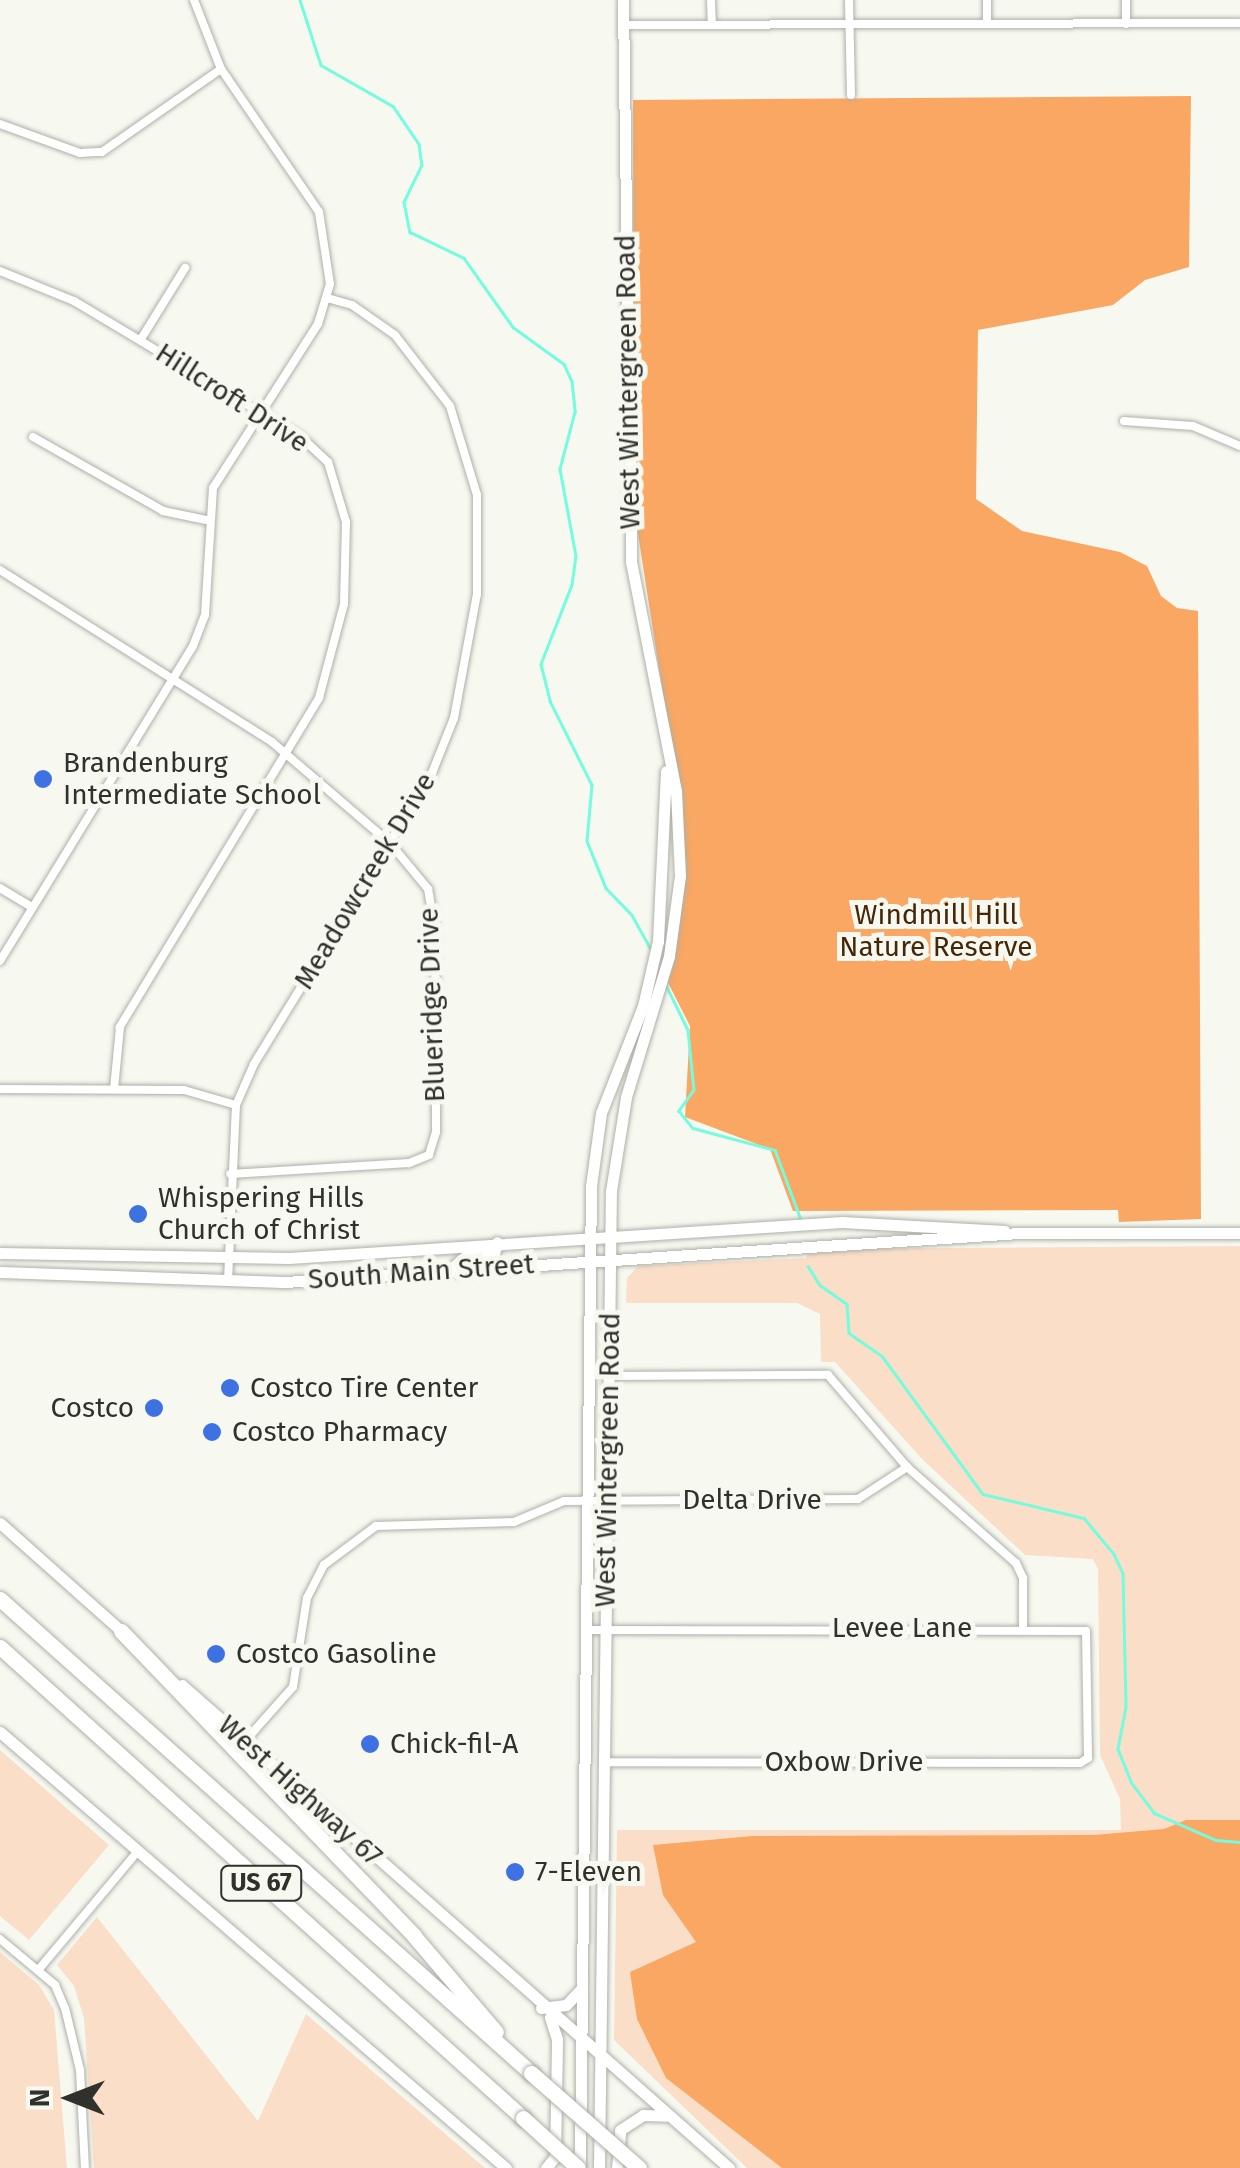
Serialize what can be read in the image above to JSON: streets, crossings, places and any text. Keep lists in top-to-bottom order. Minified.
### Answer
{"streets":{"highway":["US 67"],"main road":["West Wintergreen Road","South Main Street","West Highway 67"],"street":["Hillcroft Drive","Meadowcreek Drive","Blueridge Drive","Delta Drive","Levee Lane","Oxbow Drive"]},"crossings":[["West Wintergreen Road","South Main Street"],["West Wintergreen Road","Delta Drive"],["West Wintergreen Road","Levee Lane"],["West Wintergreen Road","Oxbow Drive"],["West Wintergreen Road","West Highway 67"],["West Wintergreen Road","US 67"],["Hillcroft Drive","Blueridge Drive"],["Meadowcreek Drive","Blueridge Drive"],["Meadowcreek Drive","South Main Street"],["Delta Drive","West Highway 67"],["Levee Lane","Oxbow Drive"]],"parks":["Windmill Hill Nature Reserve"],"places":["Brandenburg Intermediate School","Whispering Hills Church of Christ","Costco Tire Center","Costco","Costco Pharmacy","Costco Gasoline","Chick-fil-A","7-Eleven"],"north":"left"}
